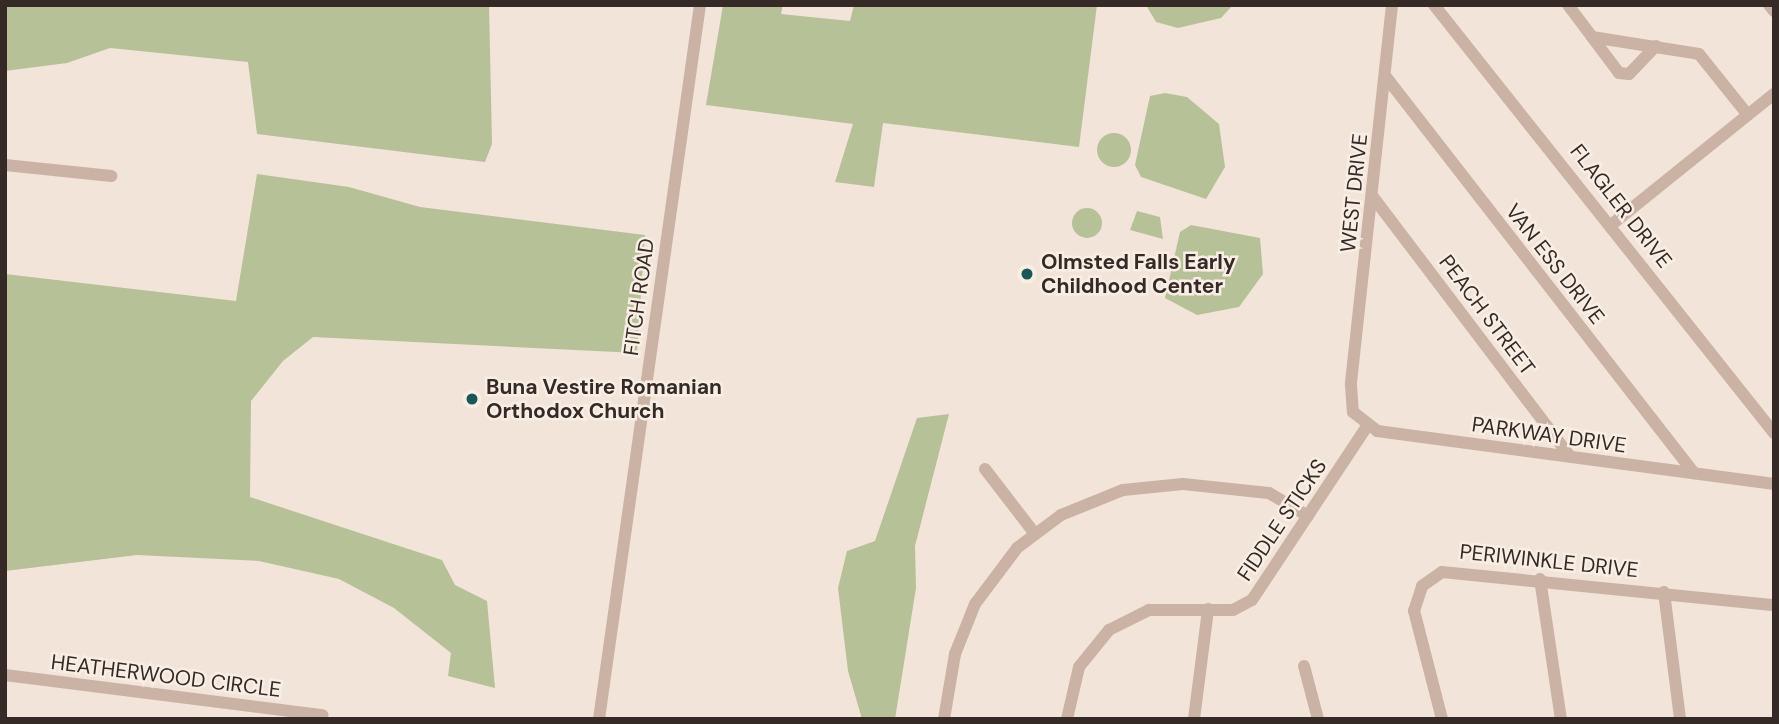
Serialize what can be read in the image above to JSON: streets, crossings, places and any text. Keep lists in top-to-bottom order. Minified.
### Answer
{"streets":{"street":["WEST DRIVE","FLAGLER DRIVE","VAN ESS DRIVE","FITCH ROAD","PEACH STREET","PARKWAY DRIVE","FIDDLE STICKS","PERIWINKLE DRIVE","HEATHERWOOD CIRCLE"]},"crossings":[["WEST DRIVE","VAN ESS DRIVE"],["WEST DRIVE","PEACH STREET"],["WEST DRIVE","PARKWAY DRIVE"],["WEST DRIVE","FIDDLE STICKS"],["VAN ESS DRIVE","PARKWAY DRIVE"],["PEACH STREET","PARKWAY DRIVE"],["PARKWAY DRIVE","FIDDLE STICKS"]],"places":["Olmsted Falls Early Childhood Center","Buna Vestire Romanian Orthodox Church"]}
